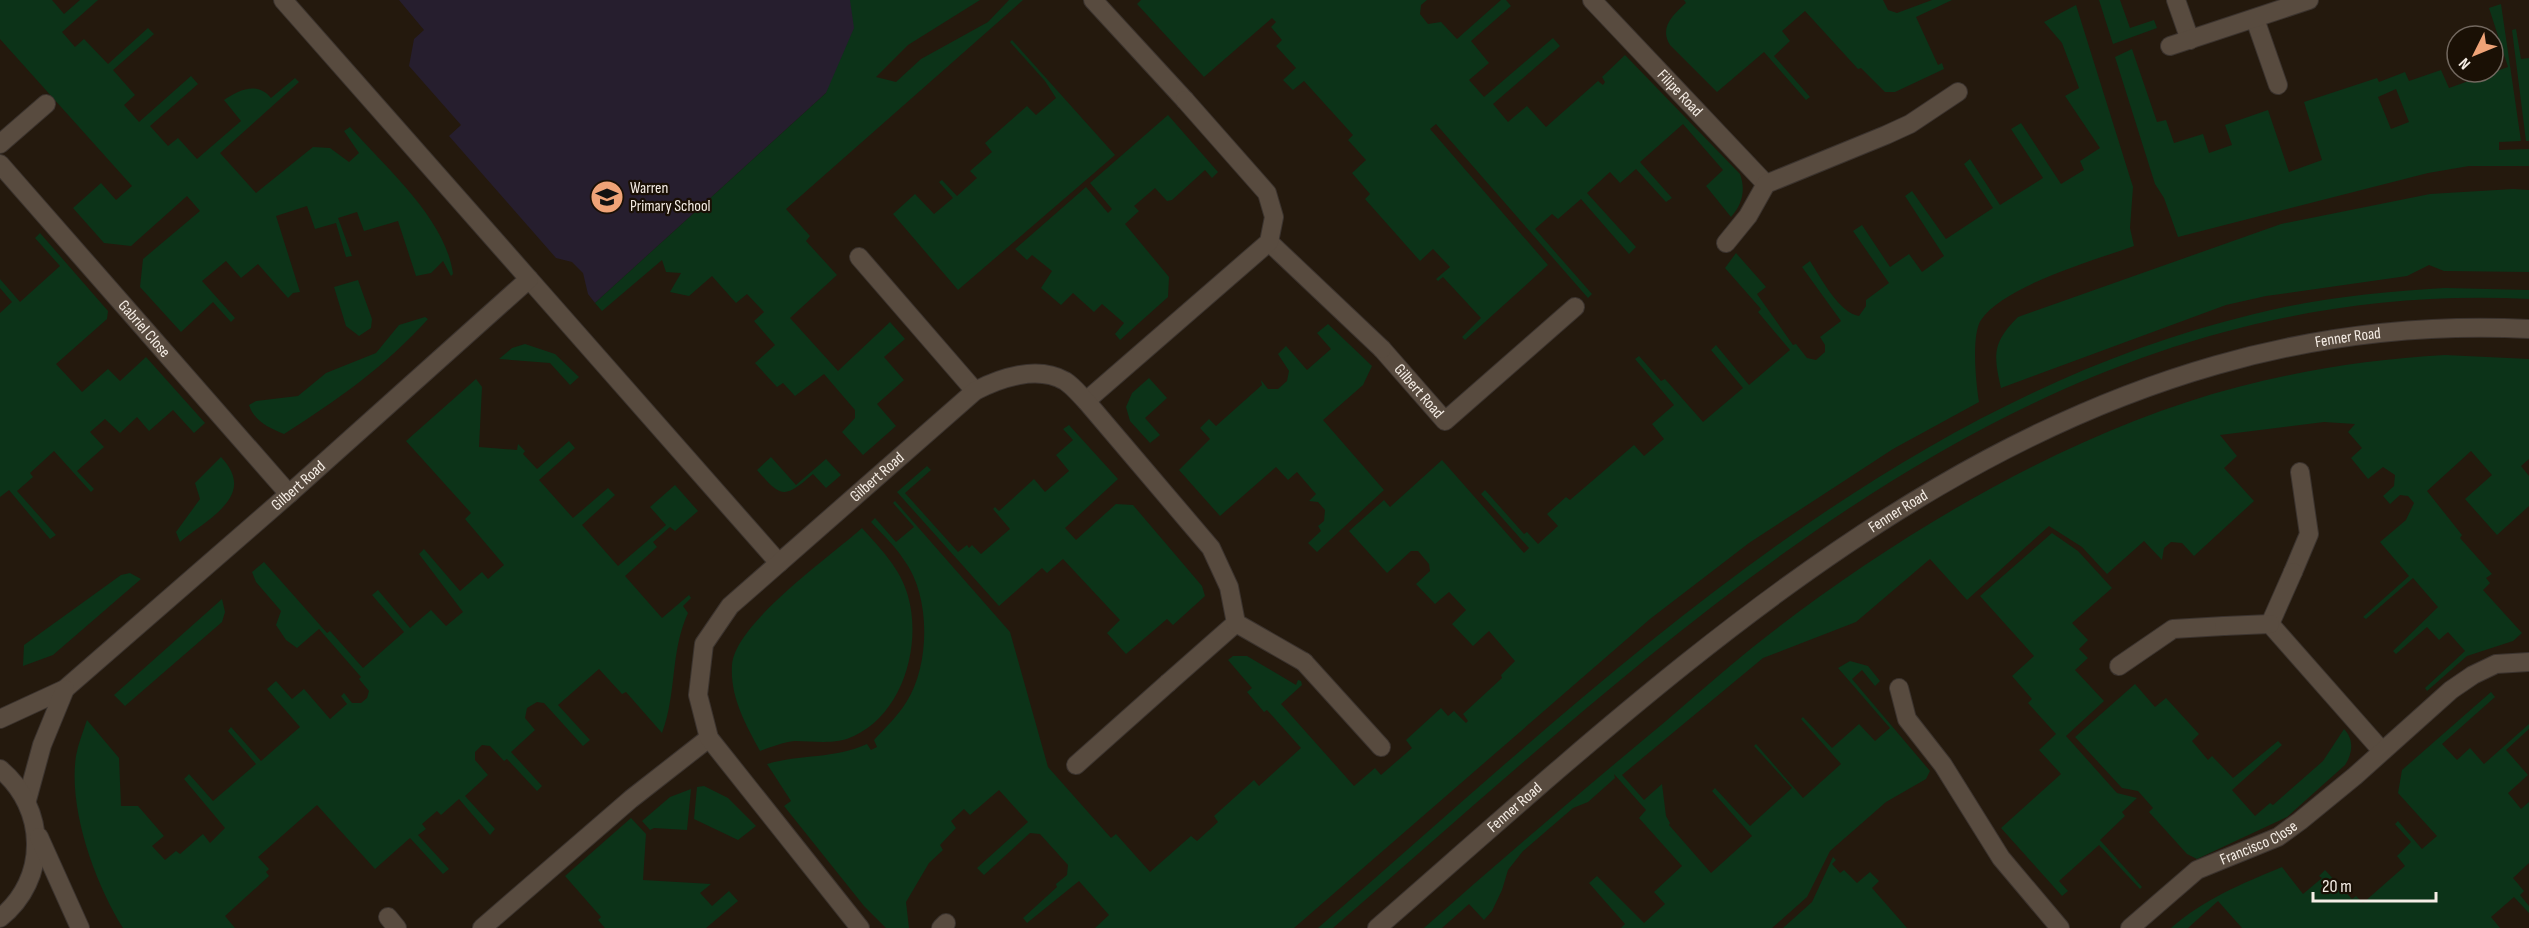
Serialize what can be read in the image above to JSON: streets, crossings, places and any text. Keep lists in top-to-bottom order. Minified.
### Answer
{"streets":{"street":["Filipe Road","Gabriel Close","Fenner Road","Gilbert Road","Francisco Close"]},"crossings":[["Gabriel Close","Gilbert Road"]],"places":{"school or university":["Warren Primary School"]},"scale_bar":"20 m","north":"bottom left"}
